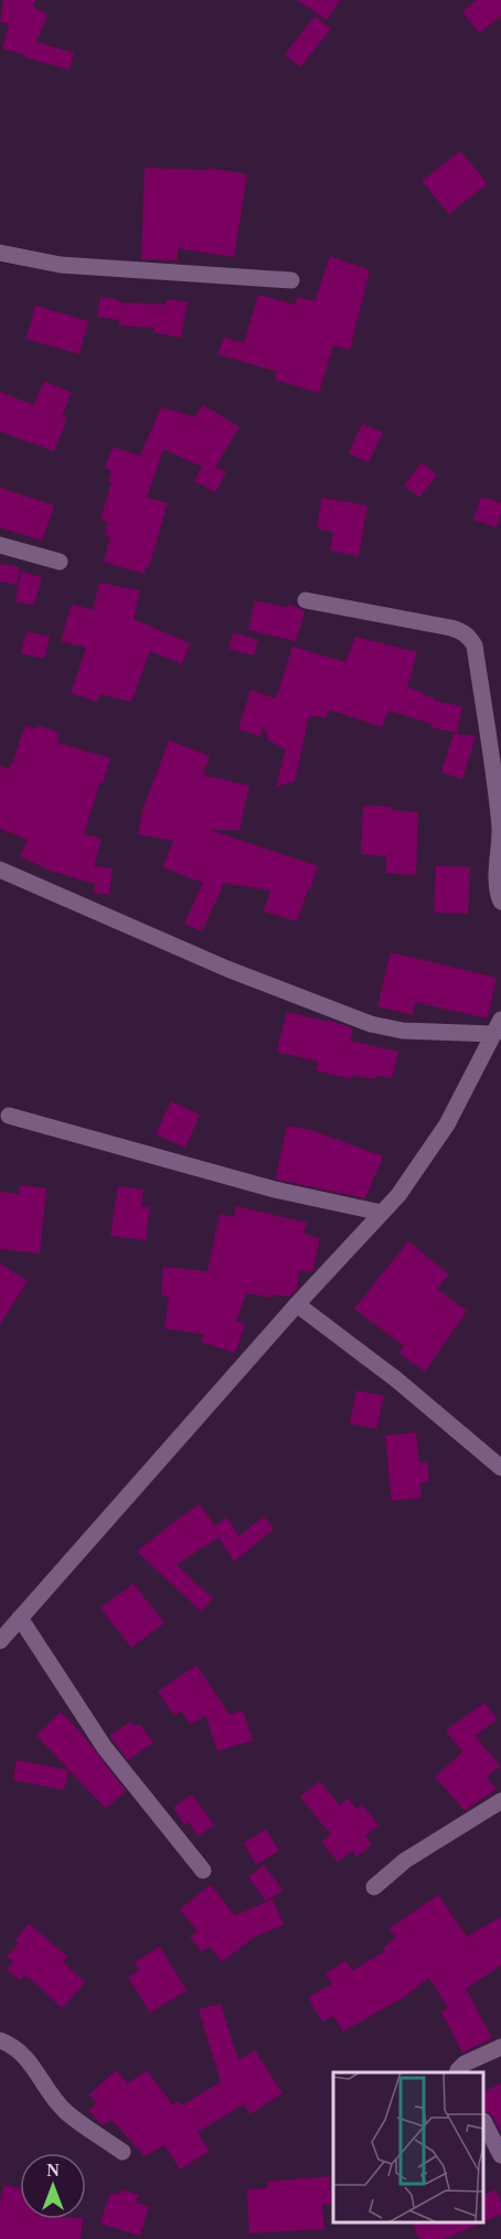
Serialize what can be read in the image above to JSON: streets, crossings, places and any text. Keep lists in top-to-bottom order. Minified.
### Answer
{"north":"top"}
